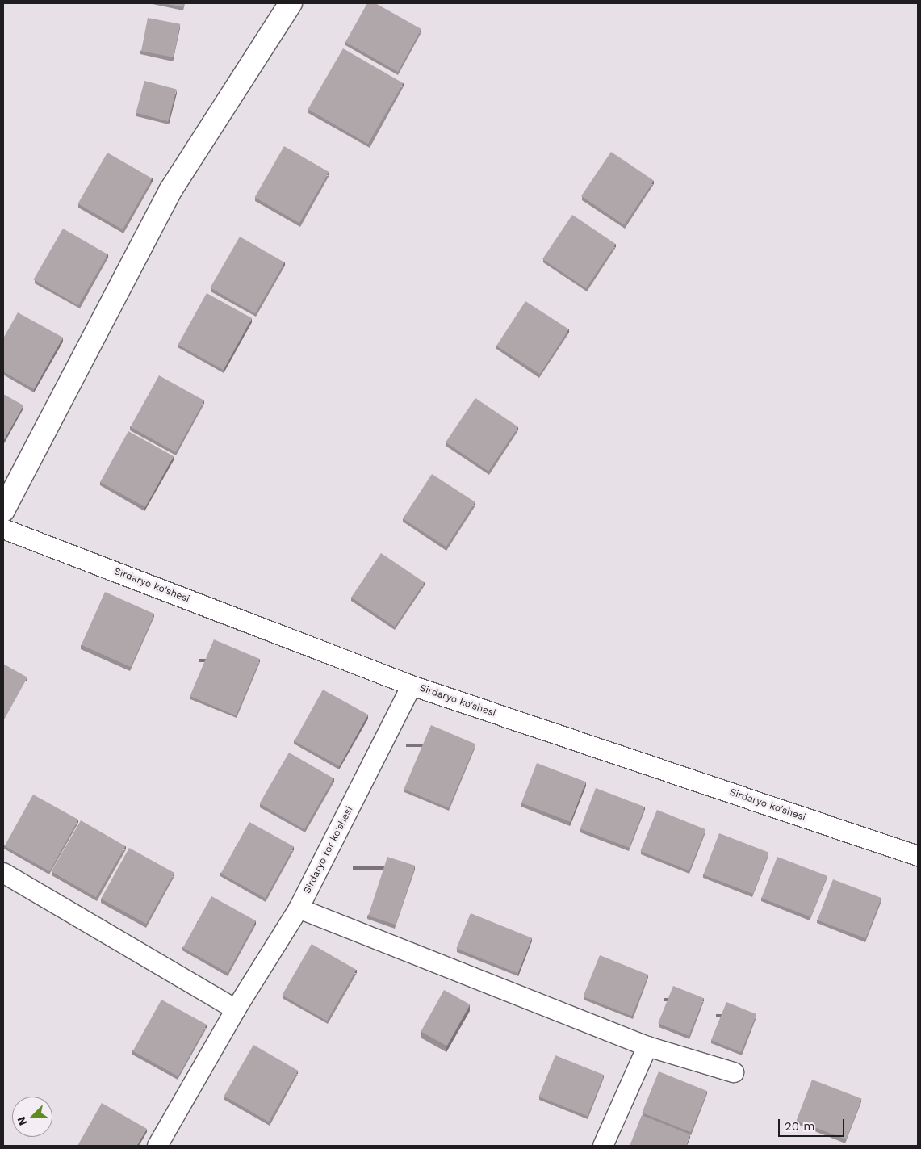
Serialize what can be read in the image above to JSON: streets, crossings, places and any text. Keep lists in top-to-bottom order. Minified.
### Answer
{"streets":{"street":["Sirdaryo ko'shesi","Sirdaryo tor ko'shesi"]},"crossings":[["Sirdaryo ko'shesi","Sirdaryo tor ko'shesi"]],"scale_bar":"20 m","north":"bottom left"}
